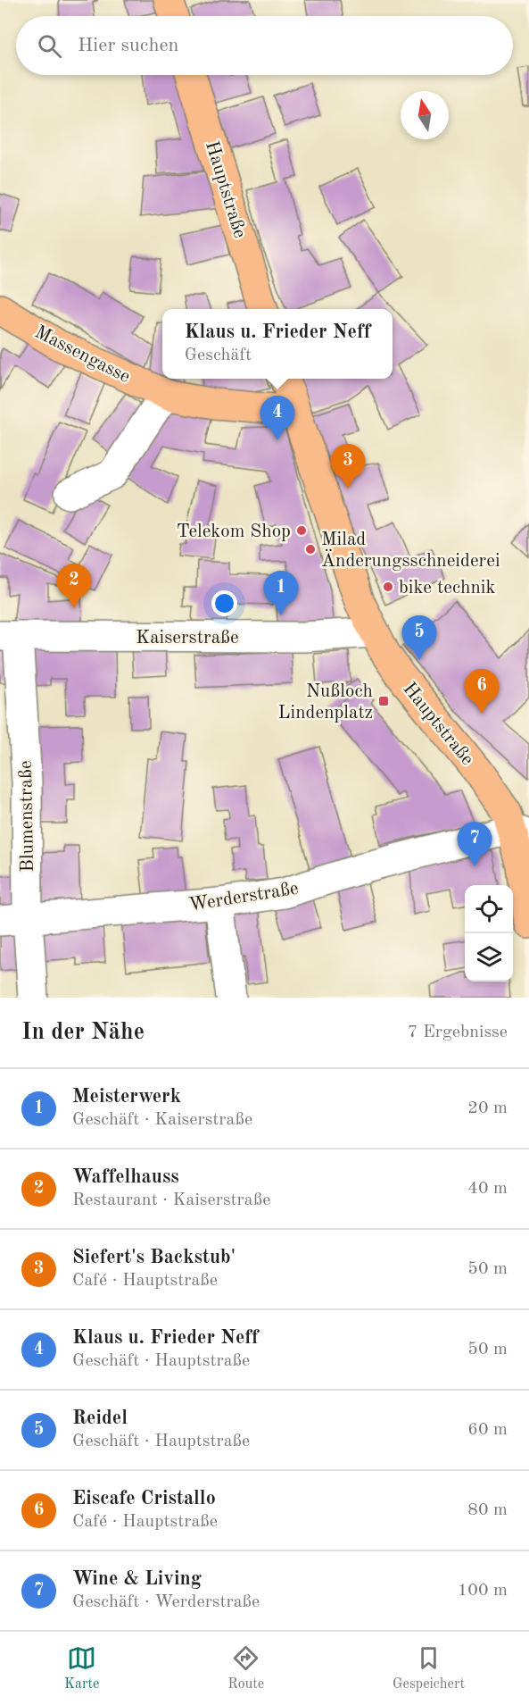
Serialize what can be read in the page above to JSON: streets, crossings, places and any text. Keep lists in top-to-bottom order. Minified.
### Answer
{"streets":{"main road":["Hauptstraße","Massengasse"],"street":["Kaiserstraße","Blumenstraße","Werderstraße"]},"crossings":[["Hauptstraße","Massengasse"],["Hauptstraße","Kaiserstraße"],["Hauptstraße","Werderstraße"],["Kaiserstraße","Blumenstraße"],["Blumenstraße","Werderstraße"]],"places":{"other":["Telekom Shop","Milad Änderungsschneiderei","bike technik"],"transit":["Nußloch Lindenplatz"]},"north":"top","page":{"search":"Hier suchen","popup":["Klaus u. Frieder Neff","Geschäft"],"pins":["4","3","2","1","5","6","7"],"heading":["In der Nähe","7 Ergebnisse"],"list":[{"mark":"1","name":"Meisterwerk","note":"Geschäft · Kaiserstraße","value":"20 m"},{"mark":"2","name":"Waffelhauss","note":"Restaurant · Kaiserstraße","value":"40 m"},{"mark":"3","name":"Siefert's Backstub'","note":"Café · Hauptstraße","value":"50 m"},{"mark":"4","name":"Klaus u. Frieder Neff","note":"Geschäft · Hauptstraße","value":"50 m"},{"mark":"5","name":"Reidel","note":"Geschäft · Hauptstraße","value":"60 m"},{"mark":"6","name":"Eiscafe Cristallo","note":"Café · Hauptstraße","value":"80 m"},{"mark":"7","name":"Wine & Living","note":"Geschäft · Werderstraße","value":"100 m"}],"nav":["Karte","Route","Gespeichert"]}}
